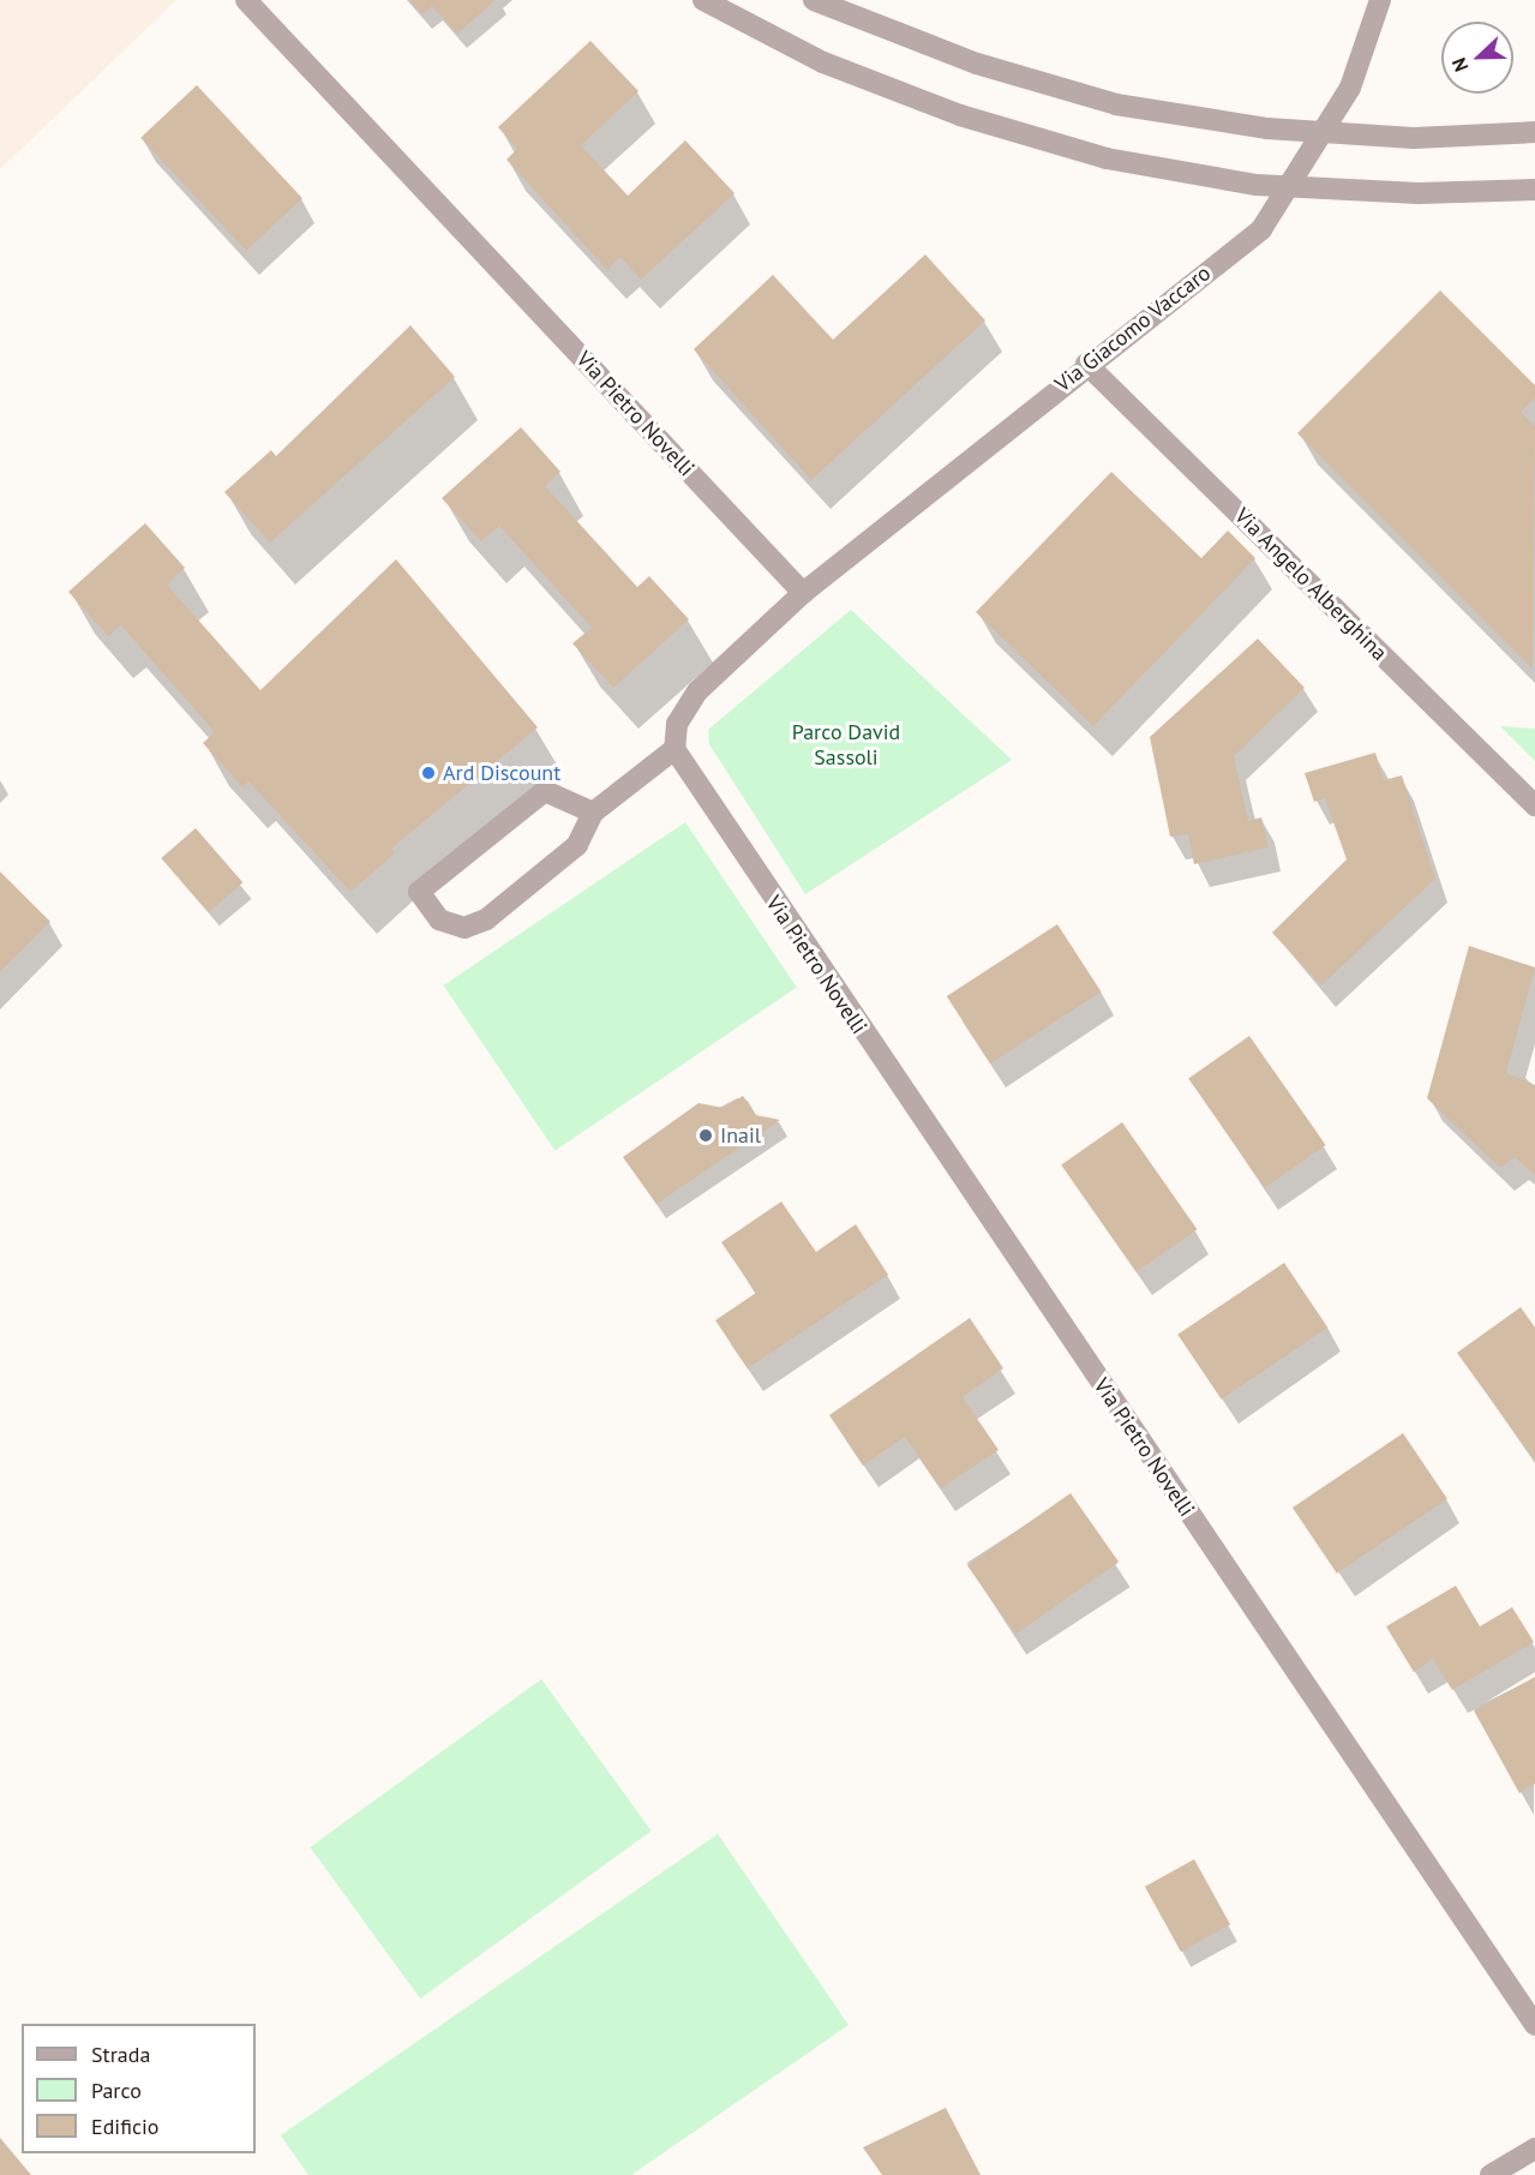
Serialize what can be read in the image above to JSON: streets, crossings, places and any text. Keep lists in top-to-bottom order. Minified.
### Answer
{"streets":{"street":["Via Giacomo Vaccaro","Via Pietro Novelli","Via Angelo Alberghina"]},"crossings":[["Via Giacomo Vaccaro","Via Pietro Novelli"],["Via Giacomo Vaccaro","Via Angelo Alberghina"]],"parks":["Parco David Sassoli"],"places":["Ard Discount","Inail"],"legend":["Strada","Parco","Edificio"],"north":"left"}
